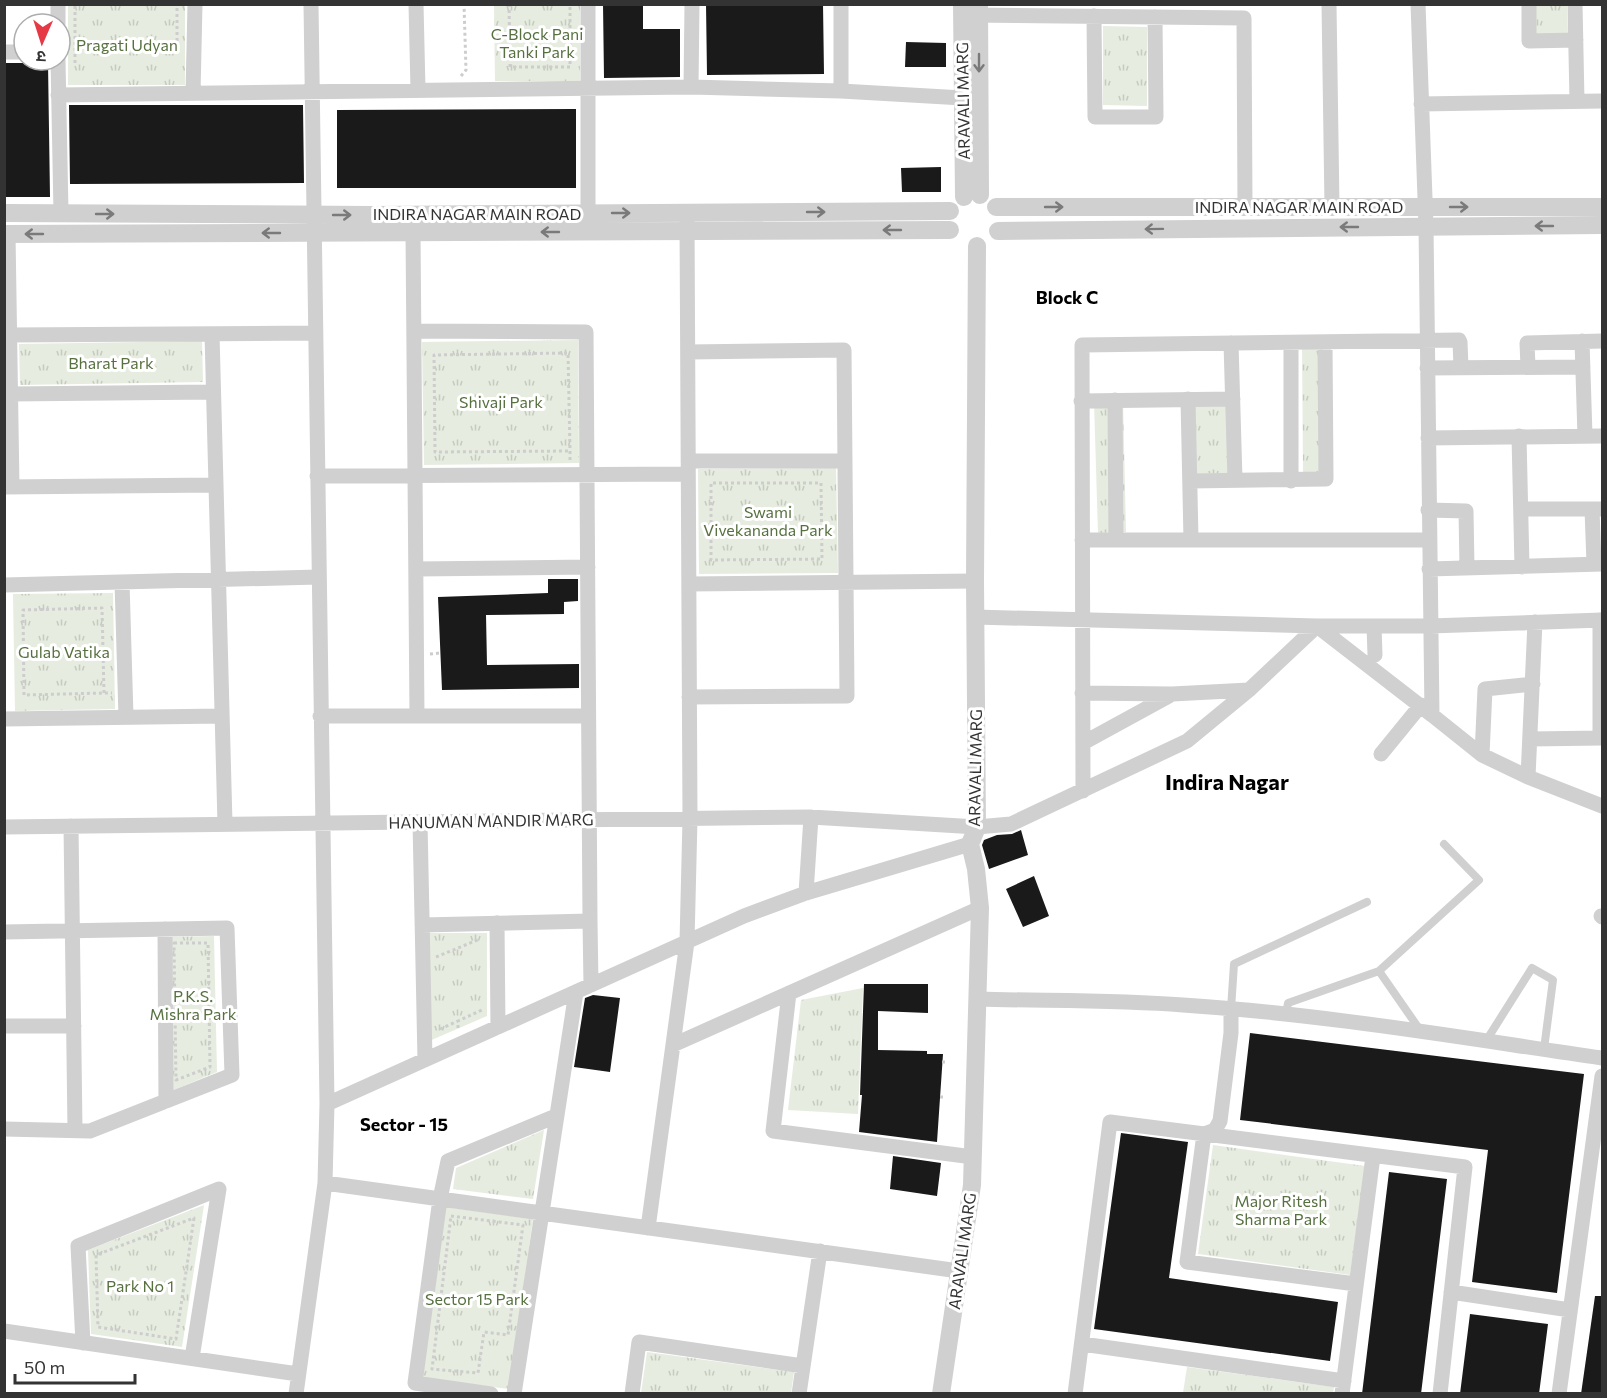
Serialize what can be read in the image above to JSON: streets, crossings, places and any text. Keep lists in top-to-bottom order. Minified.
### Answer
{"streets":{"street":["ARAVALI MARG","INDIRA NAGAR MAIN ROAD","HANUMAN MANDIR MARG"]},"crossings":[["ARAVALI MARG","INDIRA NAGAR MAIN ROAD"],["ARAVALI MARG","HANUMAN MANDIR MARG"]],"districts":["Block C","Indira Nagar","Sector - 15"],"parks":["C-Block Pani Tanki Park","Pragati Udyan","Bharat Park","Shivaji Park","Swami Vivekananda Park","Gulab Vatika","P.K.S. Mishra Park","Major Ritesh Sharma Park","Park No 1","Sector 15 Park"],"scale_bar":"50 m","north":"bottom"}
